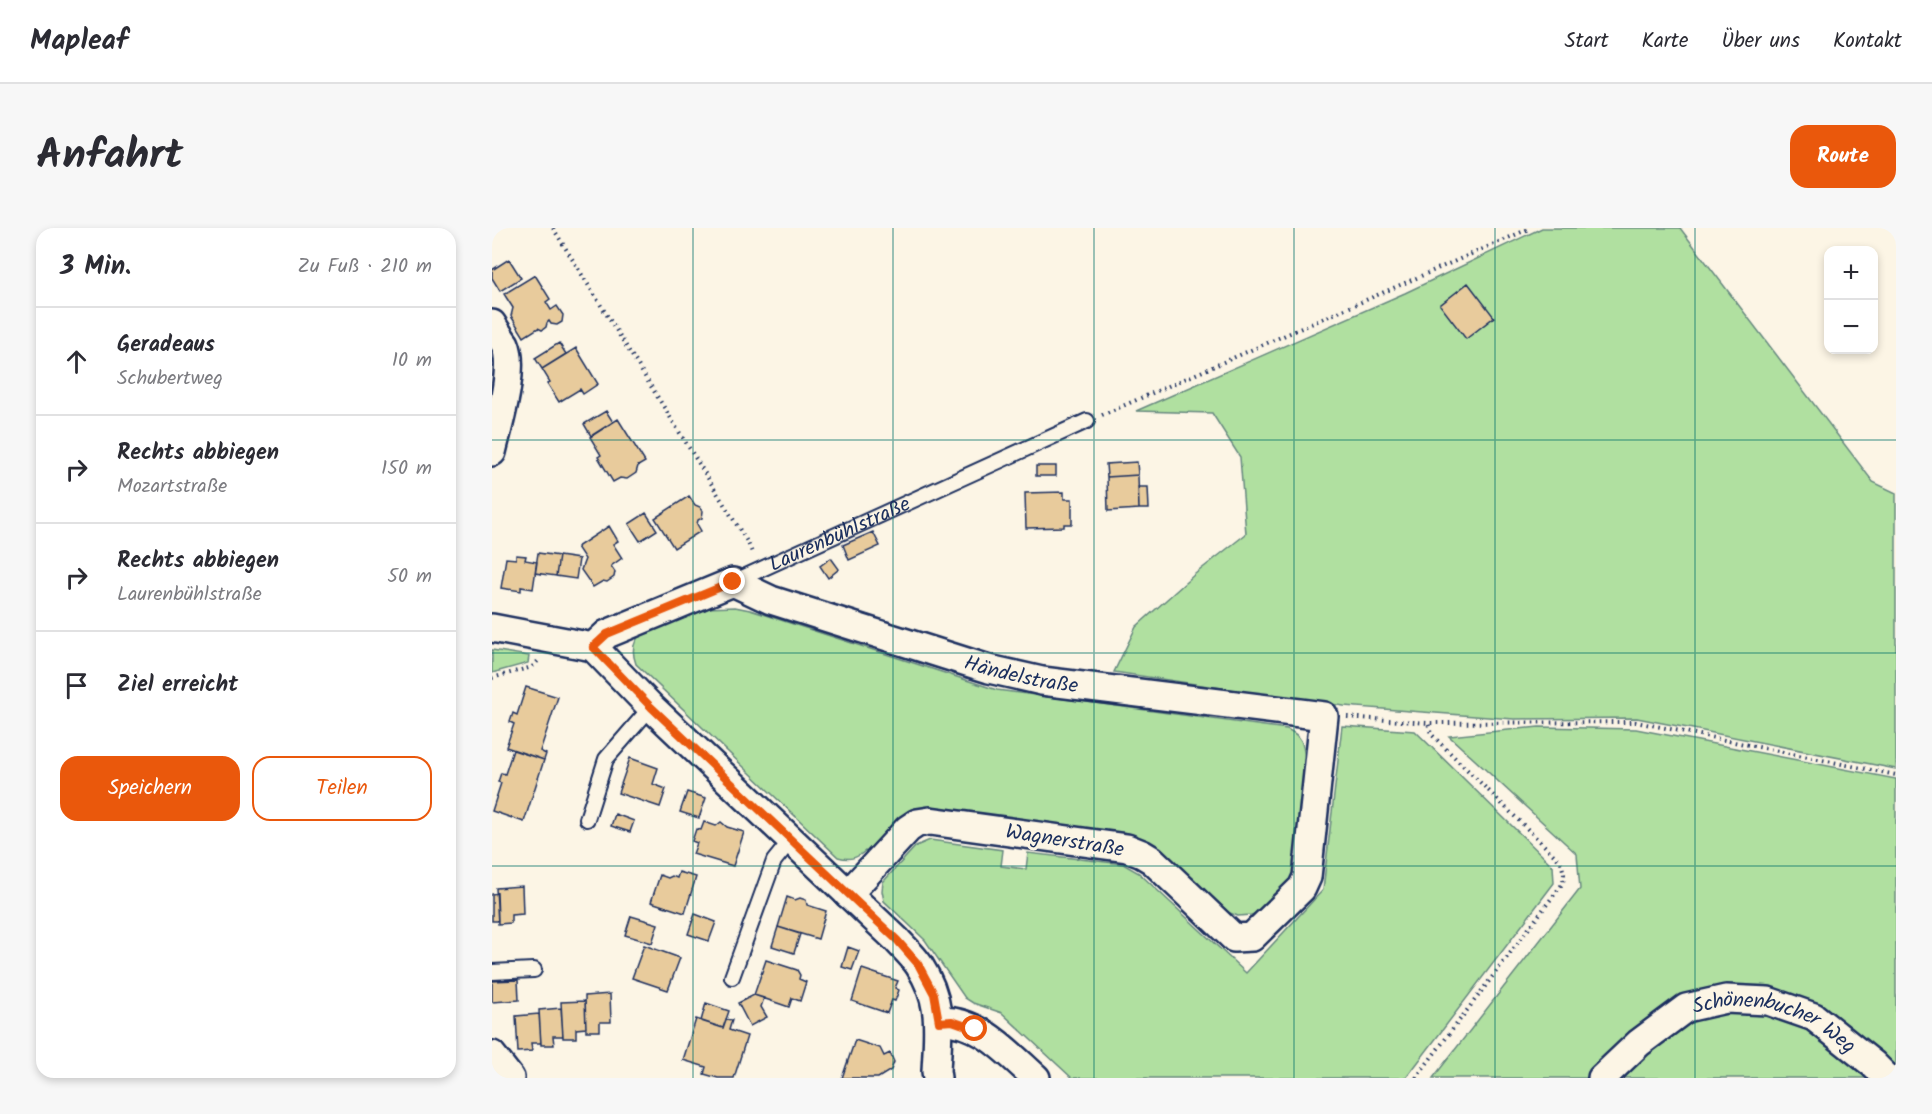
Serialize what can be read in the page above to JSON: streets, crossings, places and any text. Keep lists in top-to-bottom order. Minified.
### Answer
{"streets":{"street":["Laurenbühlstraße","Händelstraße","Wagnerstraße","Schönenbucher Weg"]},"crossings":[["Laurenbühlstraße","Händelstraße"],["Händelstraße","Wagnerstraße"]],"page":{"header":"Mapleaf","nav":["Start","Karte","Über uns","Kontakt"],"title":"Anfahrt","buttons":["Route",["Speichern","Teilen"]],"heading":["3 Min.","Zu Fuß · 210 m"],"map_buttons":["+","−"],"list":[["Geradeaus","Schubertweg","10 m"],["Rechts abbiegen","Mozartstraße","150 m"],["Rechts abbiegen","Laurenbühlstraße","50 m"],"Ziel erreicht"]}}
